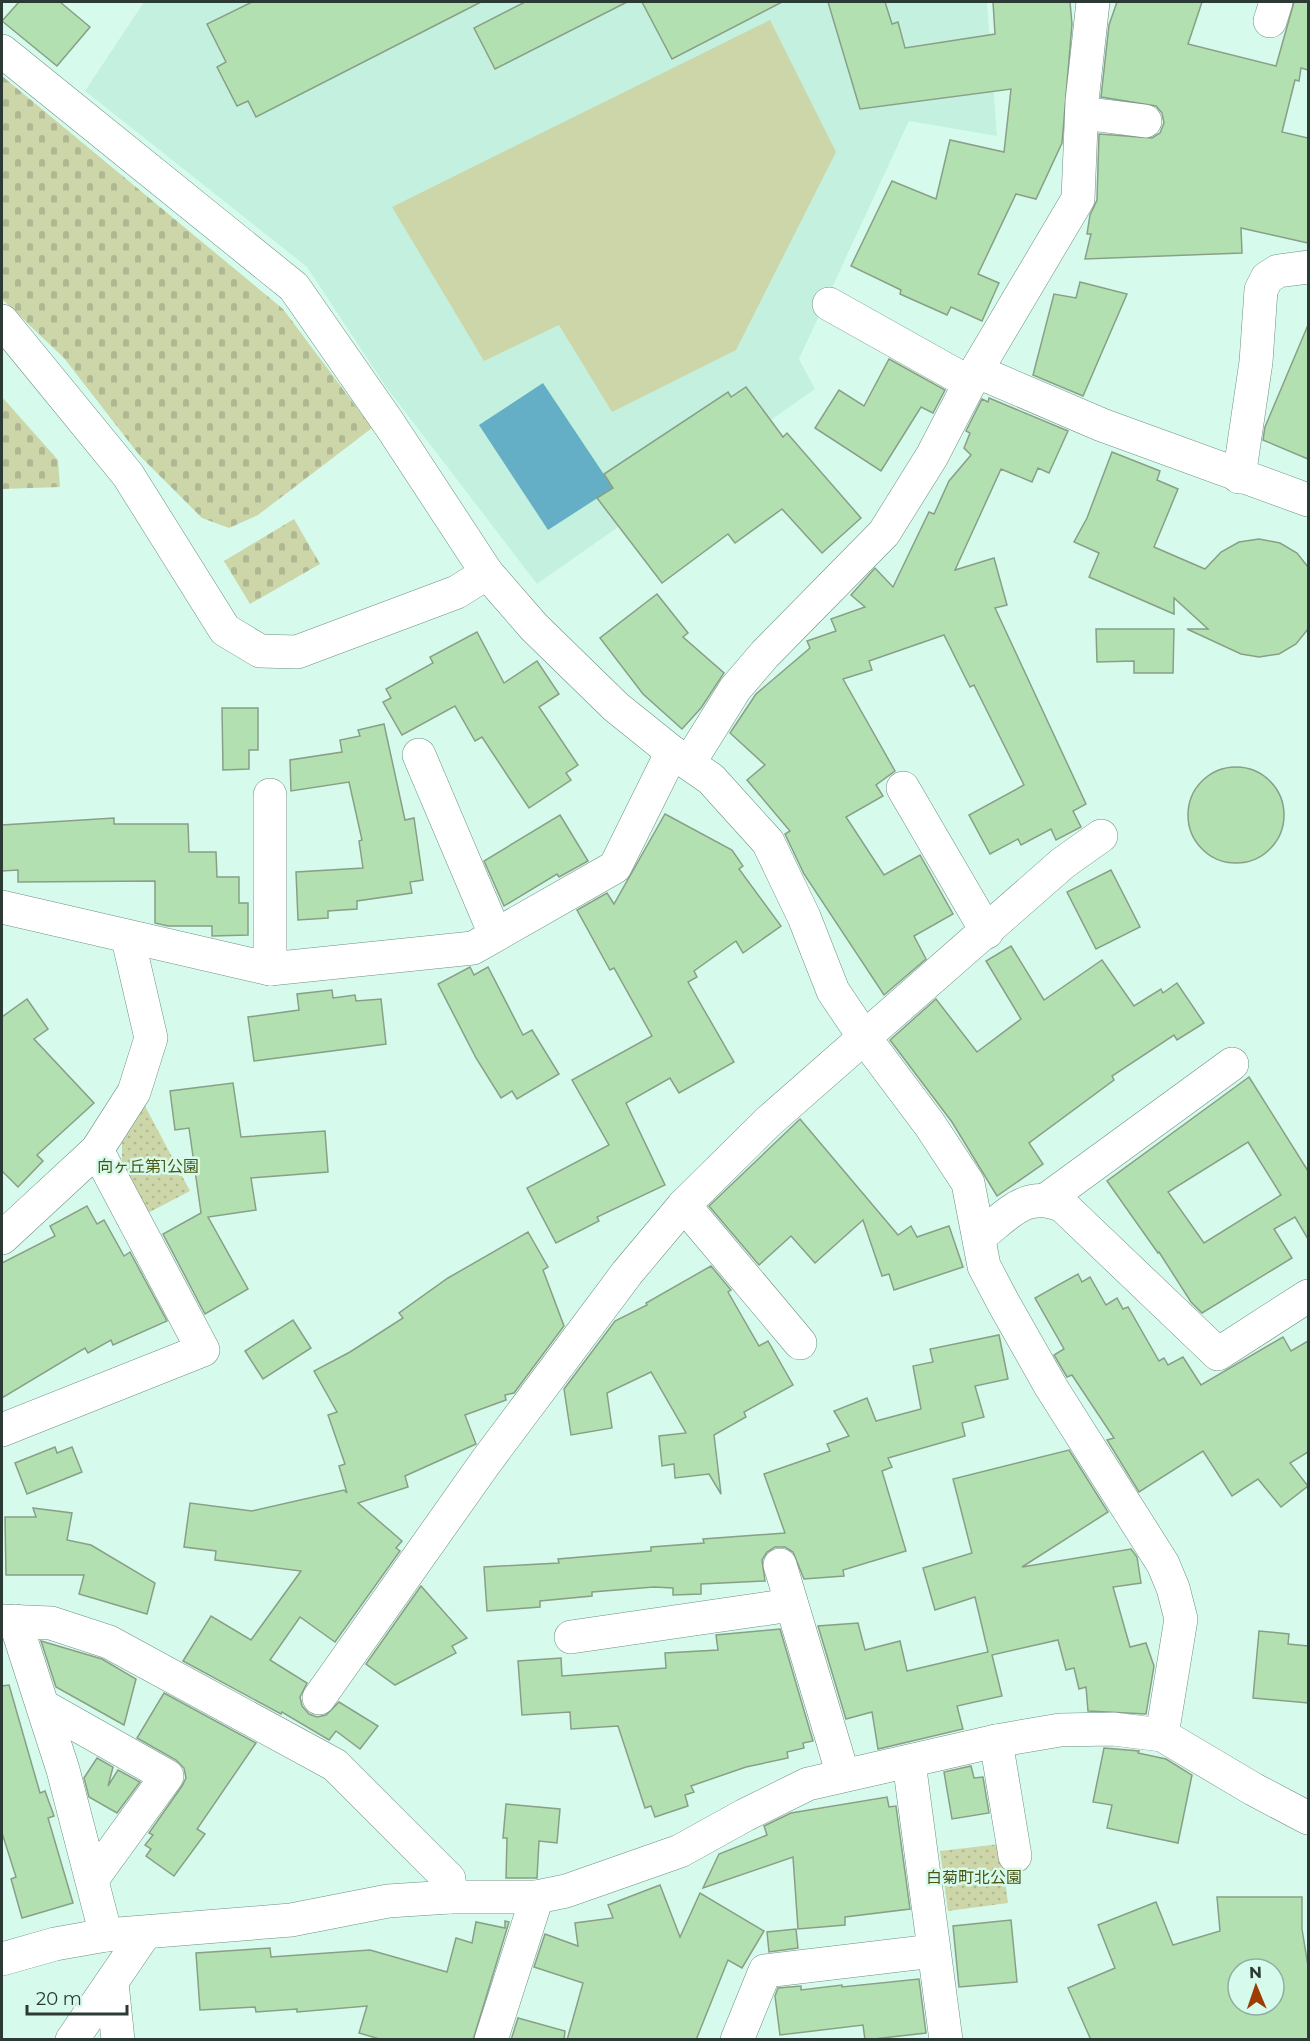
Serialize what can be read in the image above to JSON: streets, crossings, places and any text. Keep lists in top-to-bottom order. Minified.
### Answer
{"parks":["向ヶ丘第1公園","白菊町北公園"],"scale_bar":"20 m","north":"top"}
